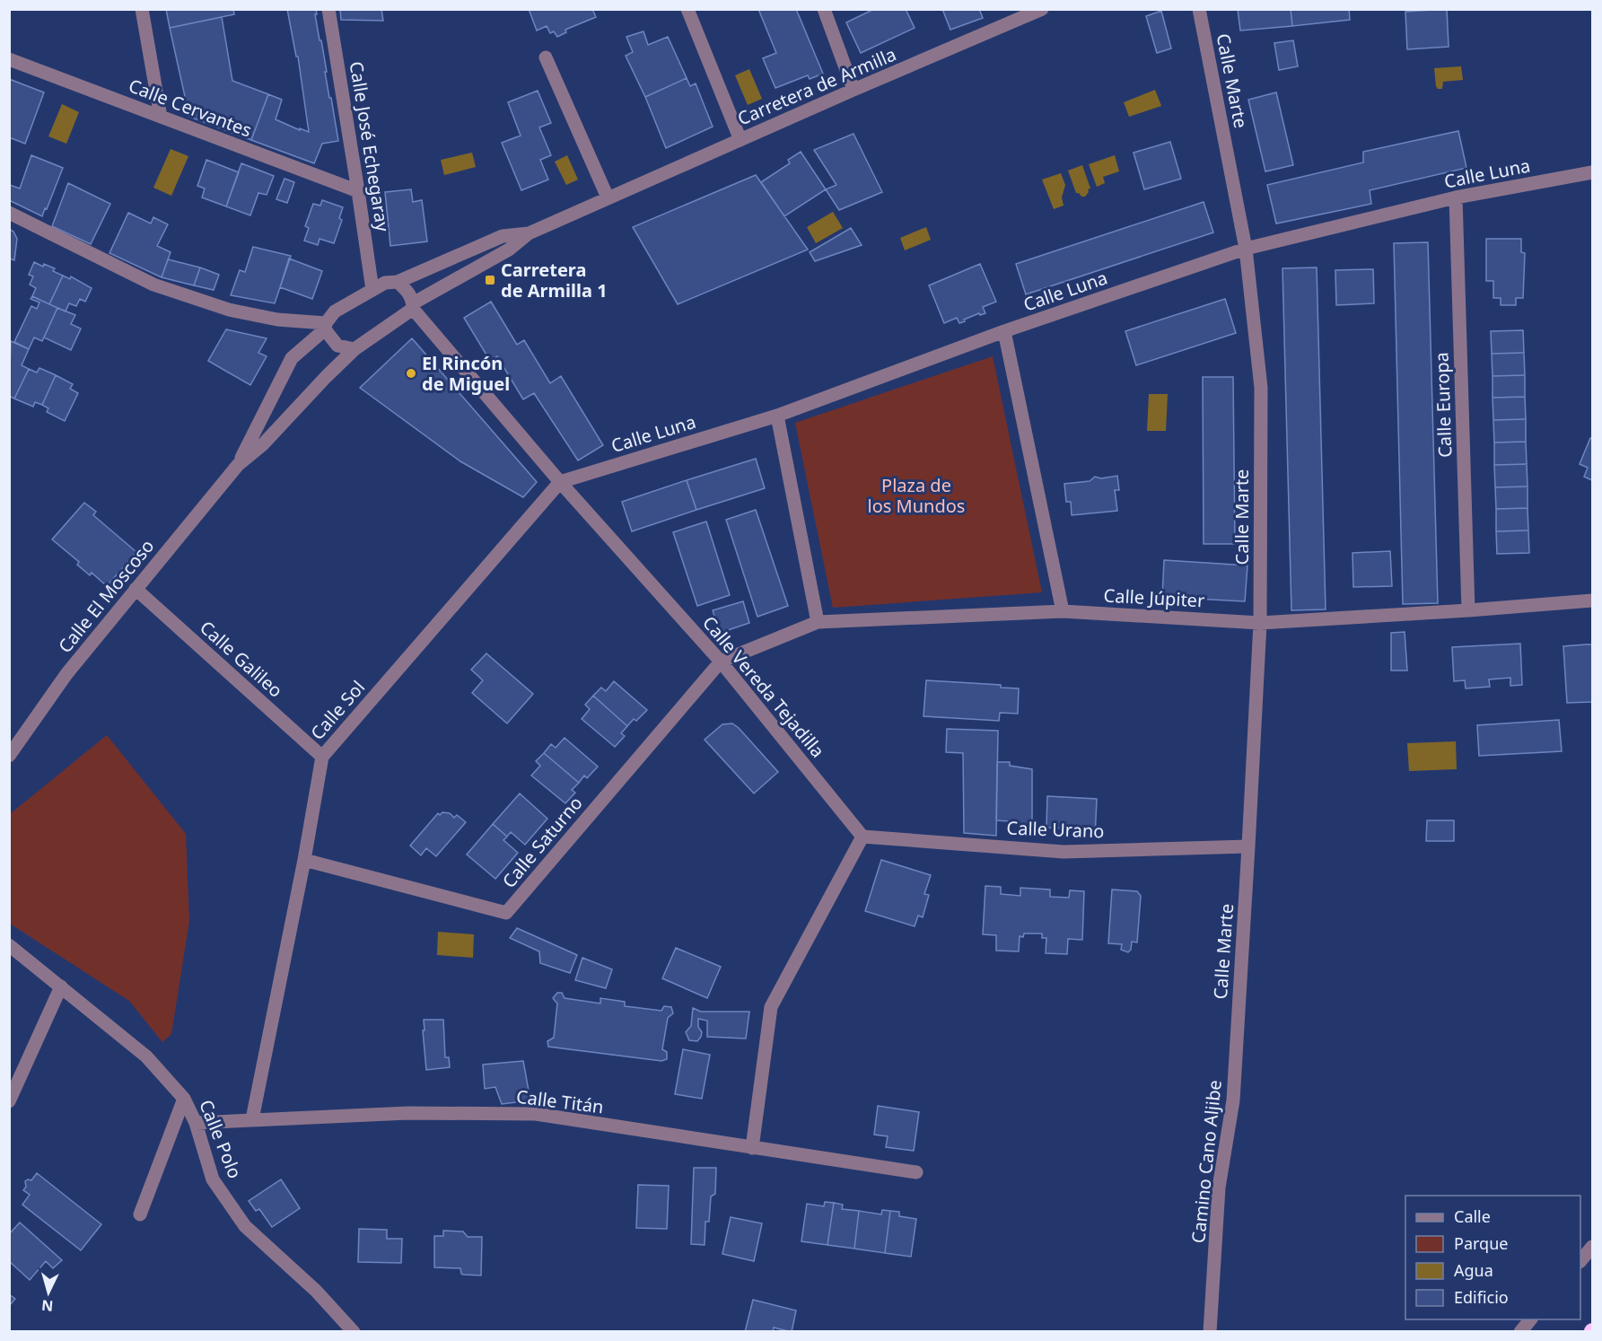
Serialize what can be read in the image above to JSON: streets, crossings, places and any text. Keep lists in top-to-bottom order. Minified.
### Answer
{"streets":{"street":["Calle Marte","Carretera de Armilla","Calle Cervantes","Calle José Echegaray","Calle Luna","Calle Europa","Calle El Moscoso","Calle Júpiter","Calle Galileo","Calle Vereda Tejadilla","Calle Sol","Calle Urano","Calle Saturno","Calle Titán","Calle Polo","Camino Cano Aljibe"]},"crossings":[["Calle Marte","Calle Luna"],["Calle Marte","Calle Júpiter"],["Calle Marte","Calle Urano"],["Calle Marte","Camino Cano Aljibe"],["Carretera de Armilla","Calle José Echegaray"],["Carretera de Armilla","Calle El Moscoso"],["Carretera de Armilla","Calle Vereda Tejadilla"],["Calle Cervantes","Calle José Echegaray"],["Calle José Echegaray","Calle El Moscoso"],["Calle Luna","Calle Europa"],["Calle Luna","Calle Vereda Tejadilla"],["Calle Luna","Calle Sol"],["Calle Europa","Calle Júpiter"],["Calle El Moscoso","Calle Galileo"],["Calle Júpiter","Calle Vereda Tejadilla"],["Calle Júpiter","Calle Saturno"],["Calle Galileo","Calle Sol"],["Calle Vereda Tejadilla","Calle Sol"],["Calle Vereda Tejadilla","Calle Urano"],["Calle Vereda Tejadilla","Calle Saturno"],["Calle Sol","Calle Saturno"],["Calle Sol","Calle Titán"],["Calle Titán","Calle Polo"]],"parks":["Plaza de los Mundos"],"places":{"transit":["Carretera de Armilla 1"],"other":["El Rincón de Miguel"]},"legend":["Calle","Parque","Agua","Edificio"],"north":"bottom"}
